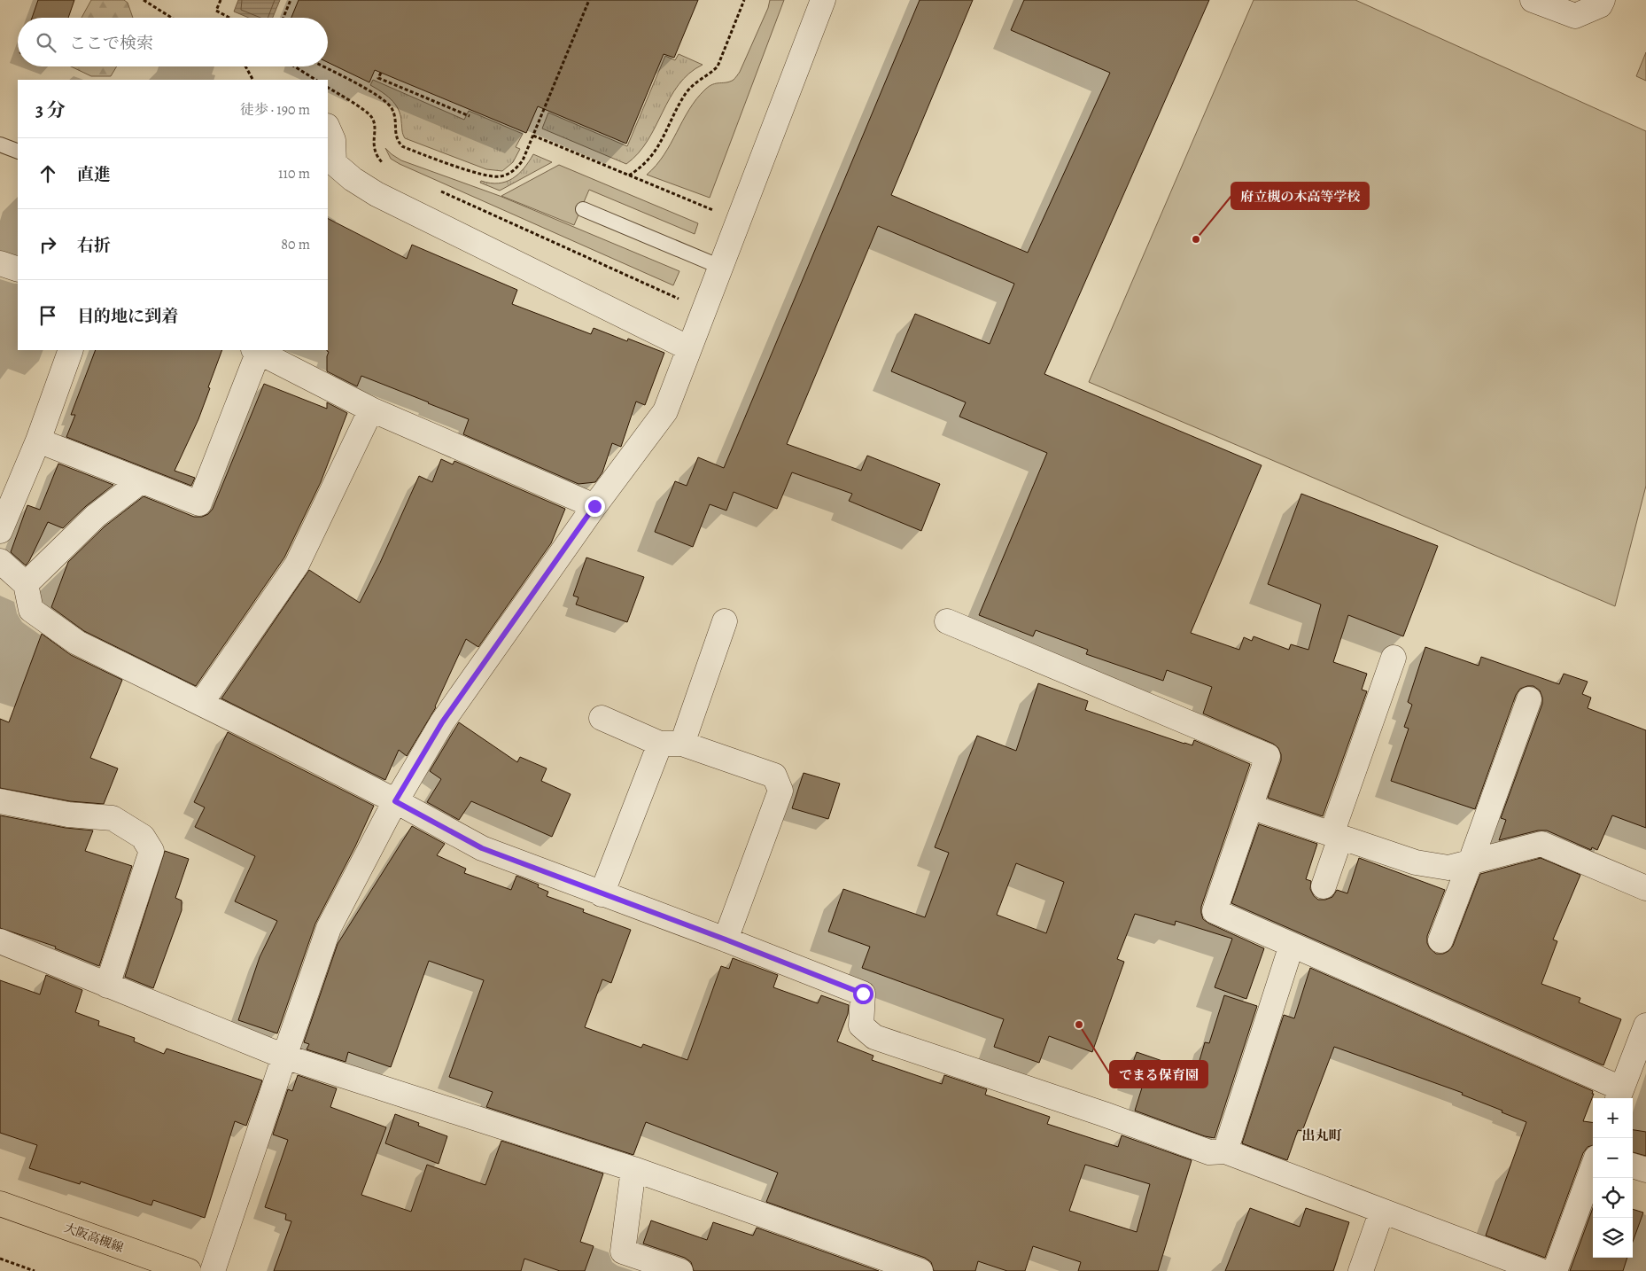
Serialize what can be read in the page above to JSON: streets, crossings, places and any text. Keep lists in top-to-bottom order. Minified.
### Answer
{"streets":{"main road":["大阪高槻線"]},"districts":["出丸町"],"places":["府立槻の木高等学校","でまる保育園"],"page":{"search":"ここで検索","heading":["3 分","徒歩 · 190 m"],"list":[["直進","110 m"],["右折","80 m"],"目的地に到着"],"map_buttons":["+","−"]}}
